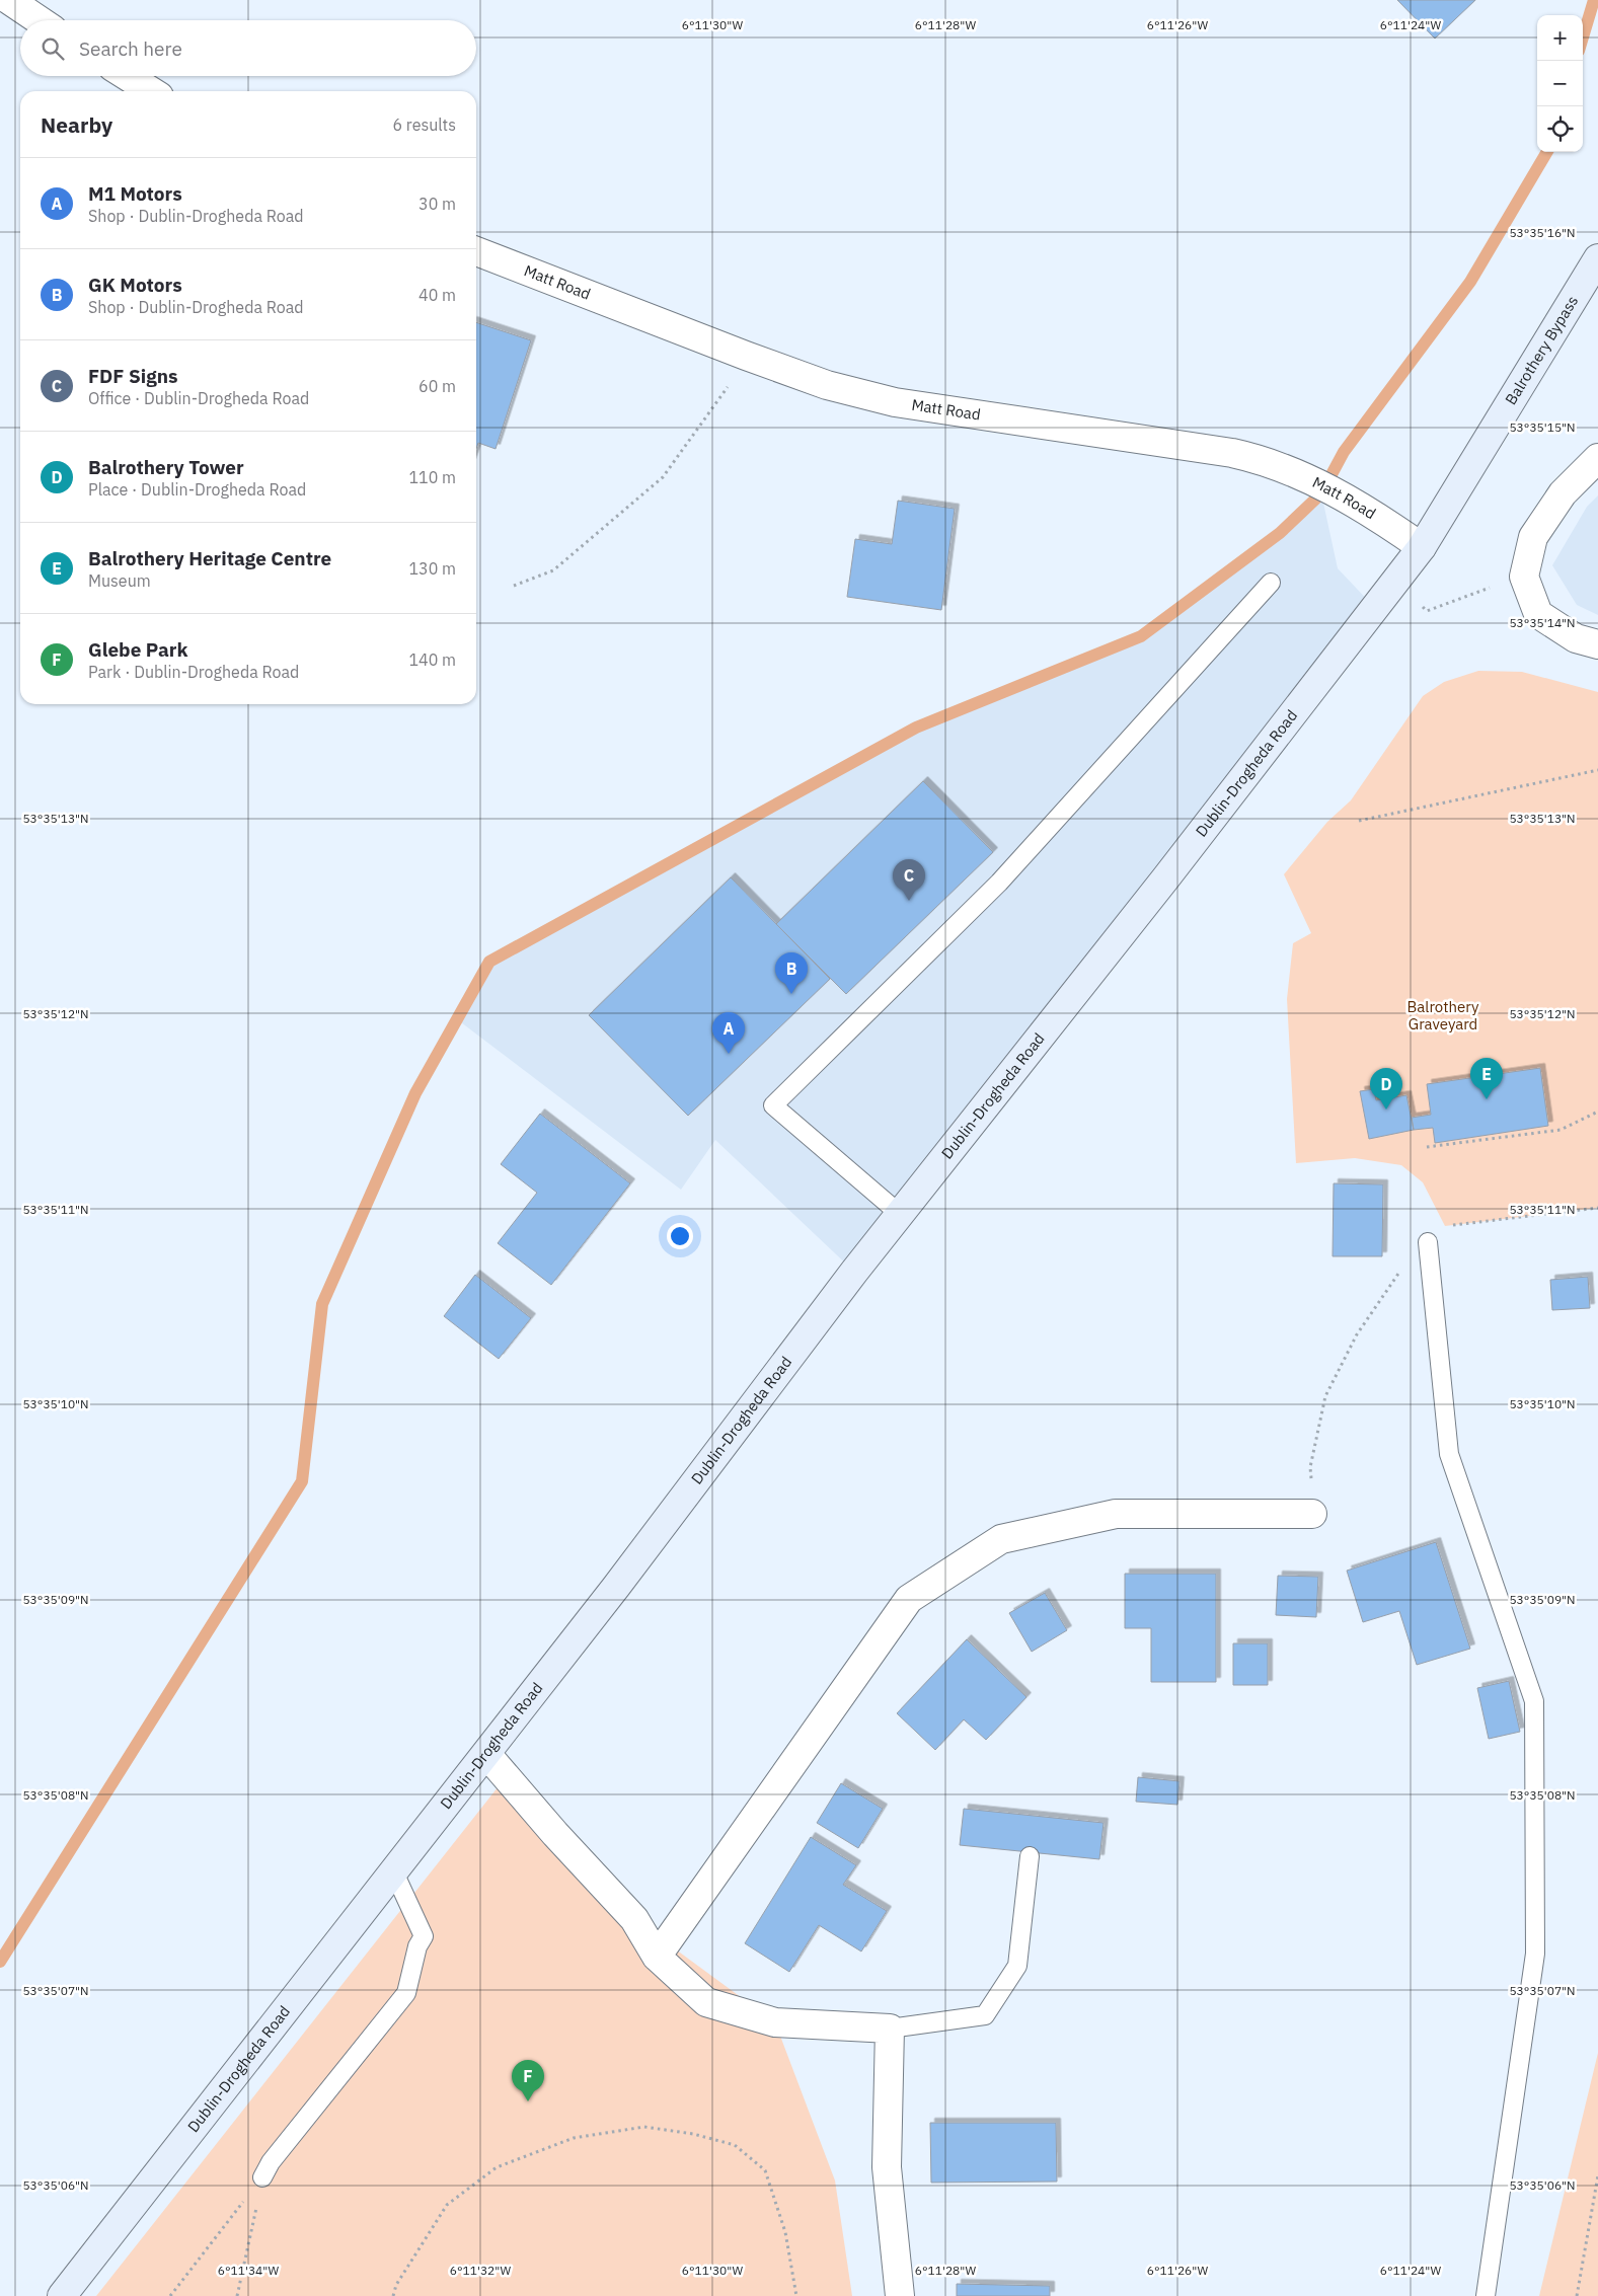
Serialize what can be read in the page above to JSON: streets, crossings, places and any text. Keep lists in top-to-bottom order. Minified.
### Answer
{"streets":{"main road":["Balrothery Bypass","Dublin-Drogheda Road"],"street":["Matt Road"]},"crossings":[["Matt Road","Balrothery Bypass"],["Matt Road","Dublin-Drogheda Road"],["Balrothery Bypass","Dublin-Drogheda Road"]],"parks":["Balrothery Graveyard"],"page":{"map_buttons":["+","−"],"search":"Search here","heading":["Nearby","6 results"],"list":[{"mark":"A","name":"M1 Motors","note":"Shop · Dublin-Drogheda Road","value":"30 m"},{"mark":"B","name":"GK Motors","note":"Shop · Dublin-Drogheda Road","value":"40 m"},{"mark":"C","name":"FDF Signs","note":"Office · Dublin-Drogheda Road","value":"60 m"},{"mark":"D","name":"Balrothery Tower","note":"Place · Dublin-Drogheda Road","value":"110 m"},{"mark":"E","name":"Balrothery Heritage Centre","note":"Museum","value":"130 m"},{"mark":"F","name":"Glebe Park","note":"Park · Dublin-Drogheda Road","value":"140 m"}],"pins":["C","B","A","E","D","F"]},"coordinates":["6°11'30\"W","6°11'28\"W","6°11'26\"W","6°11'24\"W","53°35'16\"N","53°35'15\"N","53°35'14\"N","53°35'13\"N","53°35'12\"N","53°35'11\"N","53°35'10\"N","53°35'09\"N","53°35'08\"N","53°35'07\"N","53°35'06\"N","6°11'34\"W","6°11'32\"W"]}
